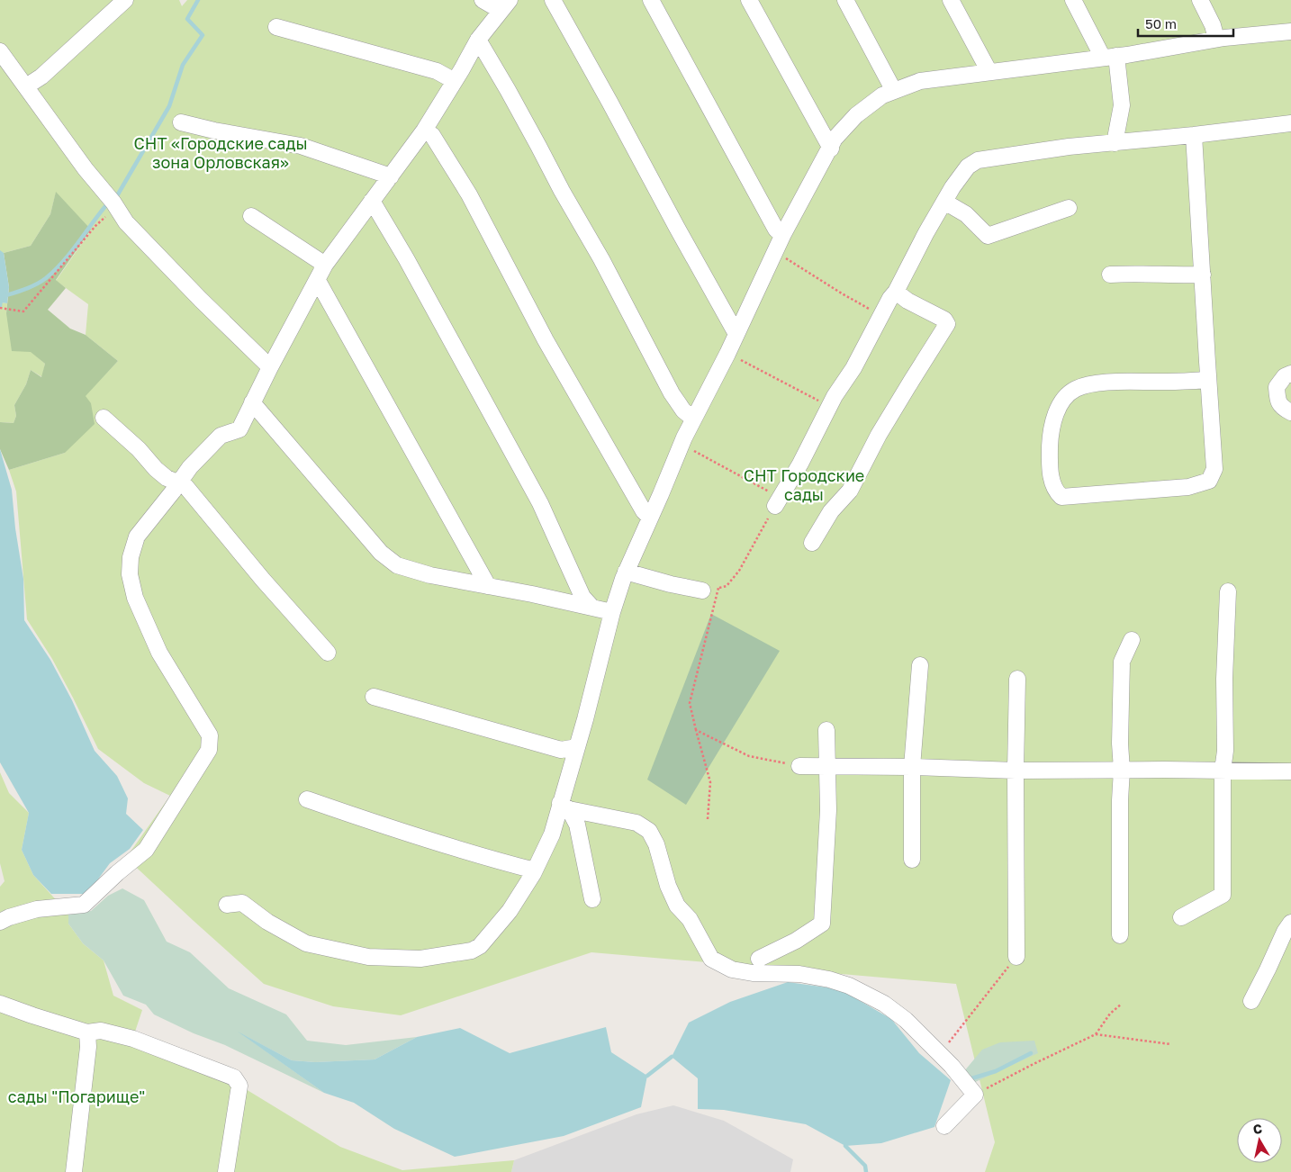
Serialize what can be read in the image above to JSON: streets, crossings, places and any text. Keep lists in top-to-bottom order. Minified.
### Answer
{"parks":["СНТ «Городские сады зона Орловская»","СНТ Городские сады","сады \"Погарище\""],"scale_bar":"50 m","north":"top"}
